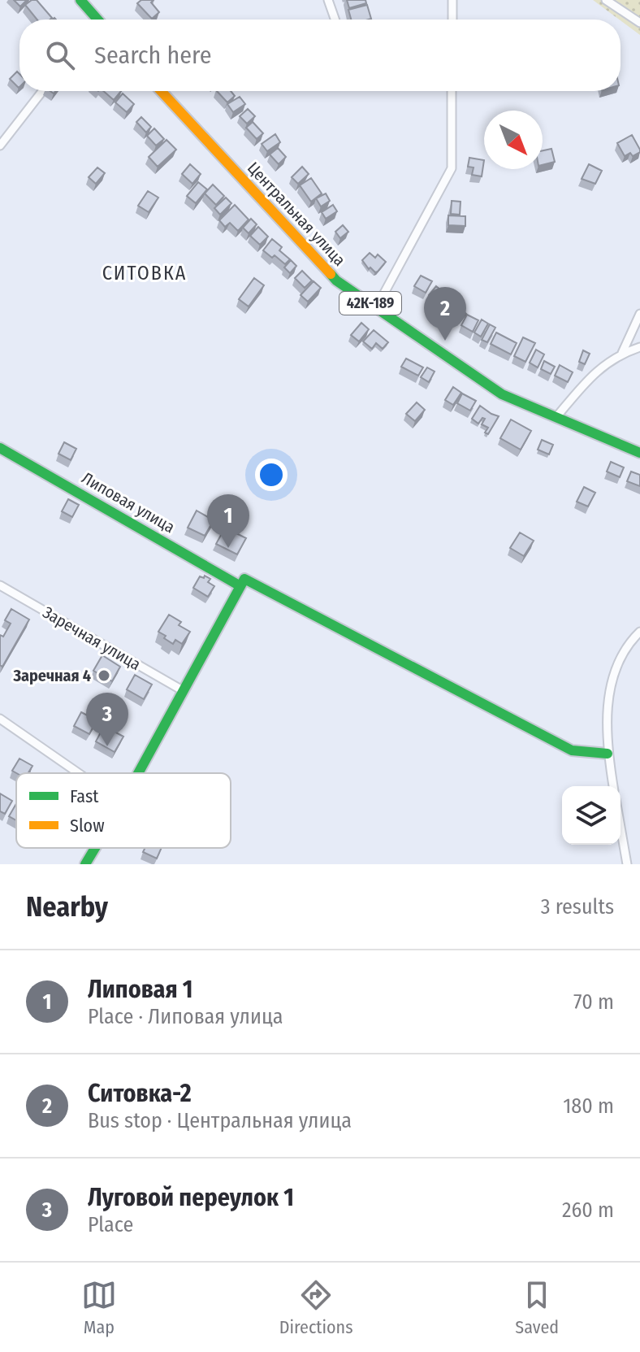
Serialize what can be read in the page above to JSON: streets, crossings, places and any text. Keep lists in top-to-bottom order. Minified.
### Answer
{"streets":{"street":["Центральная улица","42К-189","Липовая улица","Заречная улица"]},"districts":["СИТОВКА"],"places":["Заречная 4"],"legend":["Fast","Slow"],"north":"bottom right","page":{"search":"Search here","pins":["2","1","3"],"heading":["Nearby","3 results"],"list":[{"mark":"1","name":"Липовая 1","note":"Place · Липовая улица","value":"70 m"},{"mark":"2","name":"Ситовка-2","note":"Bus stop · Центральная улица","value":"180 m"},{"mark":"3","name":"Луговой переулок 1","note":"Place","value":"260 m"}],"nav":["Map","Directions","Saved"]}}
